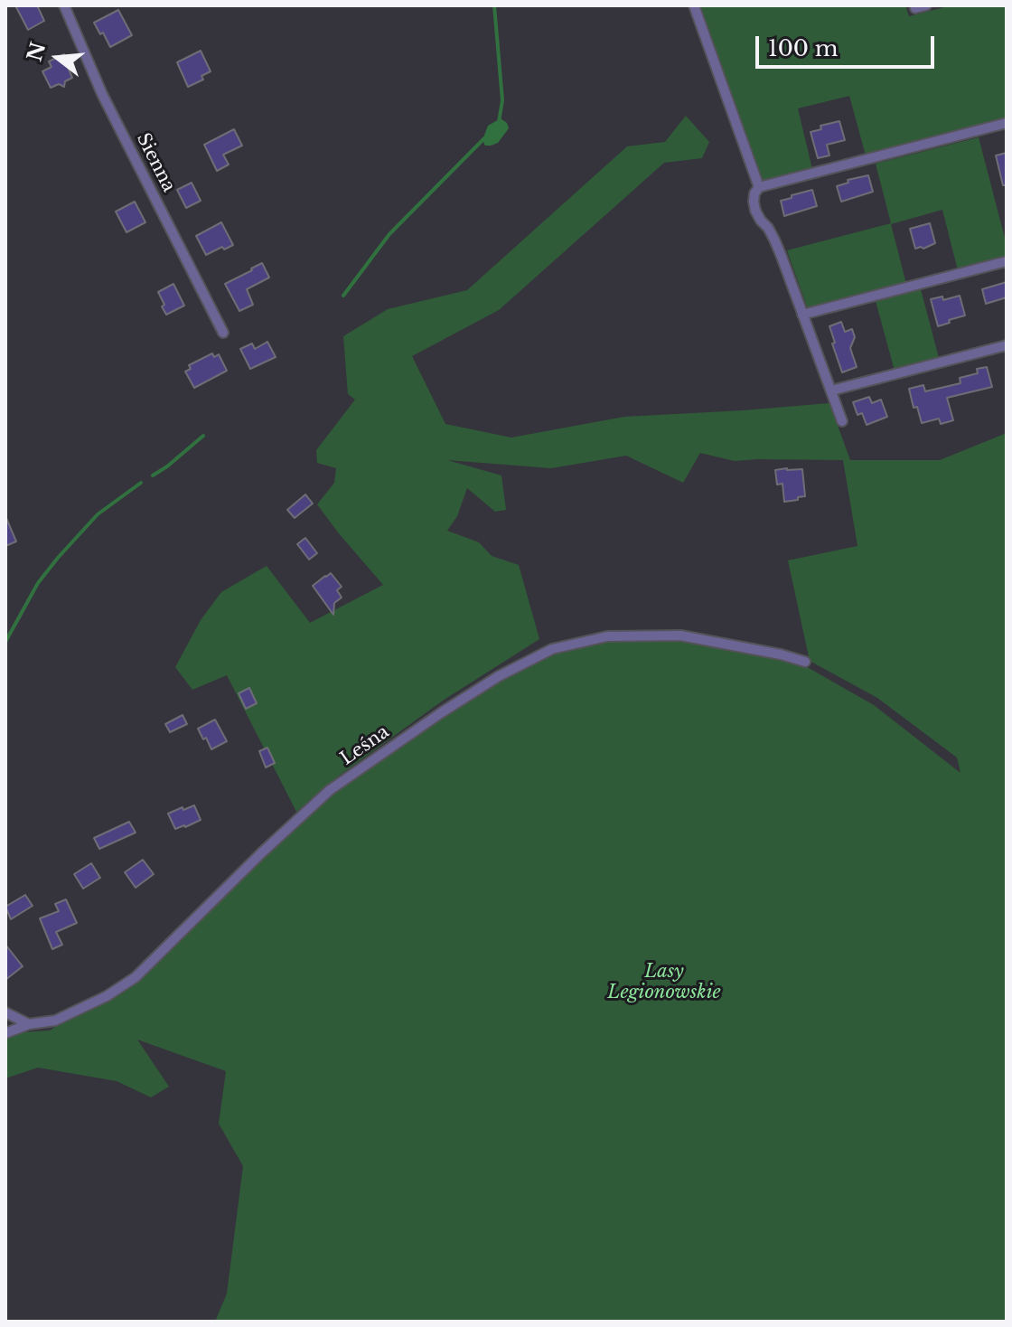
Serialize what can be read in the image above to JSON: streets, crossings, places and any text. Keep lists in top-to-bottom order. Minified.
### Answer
{"streets":{"street":["Sienna","Leśna"]},"parks":["Lasy Legionowskie"],"scale_bar":"100 m","north":"left"}
